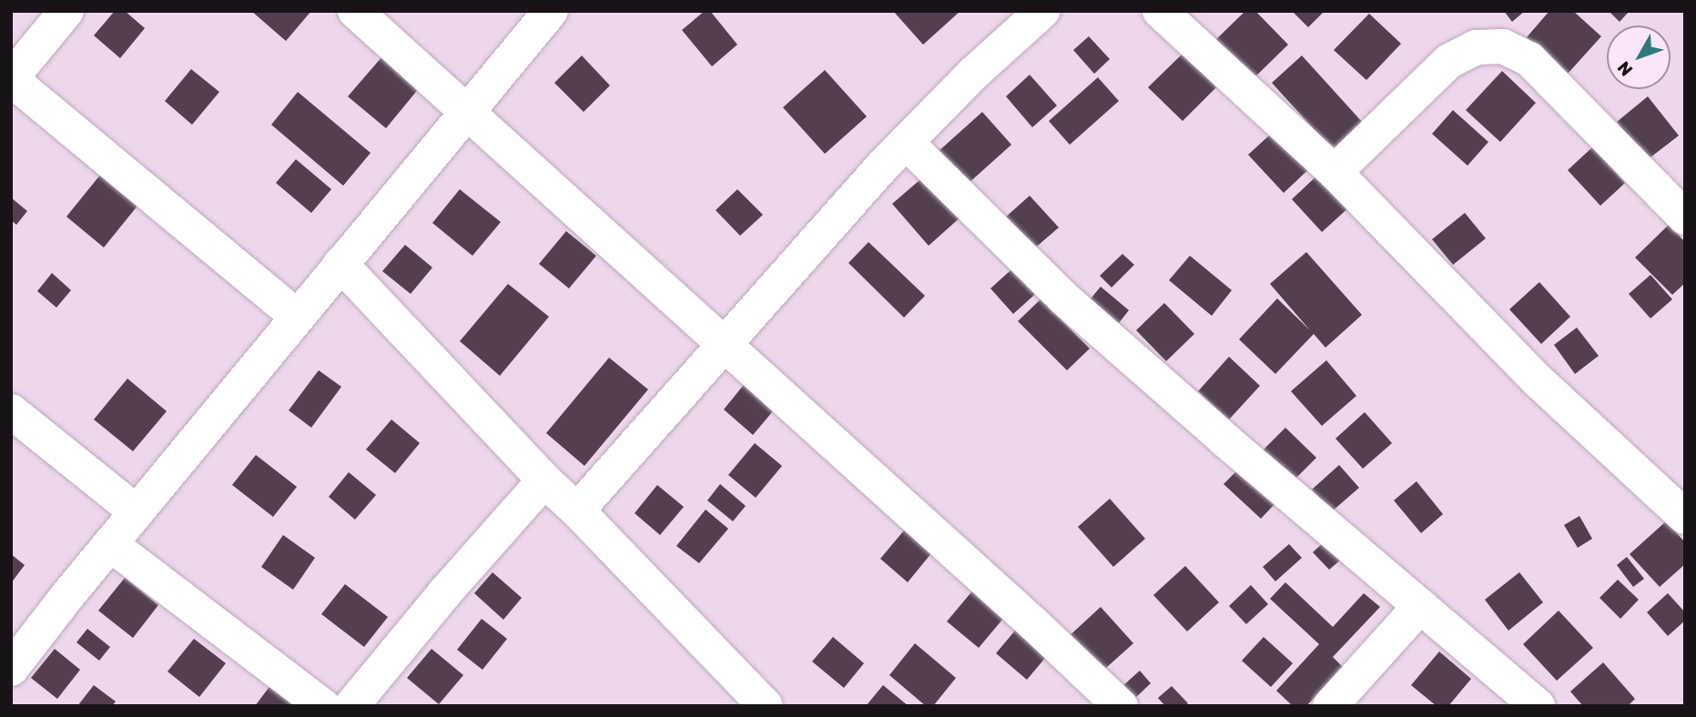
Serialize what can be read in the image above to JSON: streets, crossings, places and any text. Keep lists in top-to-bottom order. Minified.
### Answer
{"north":"bottom left"}
